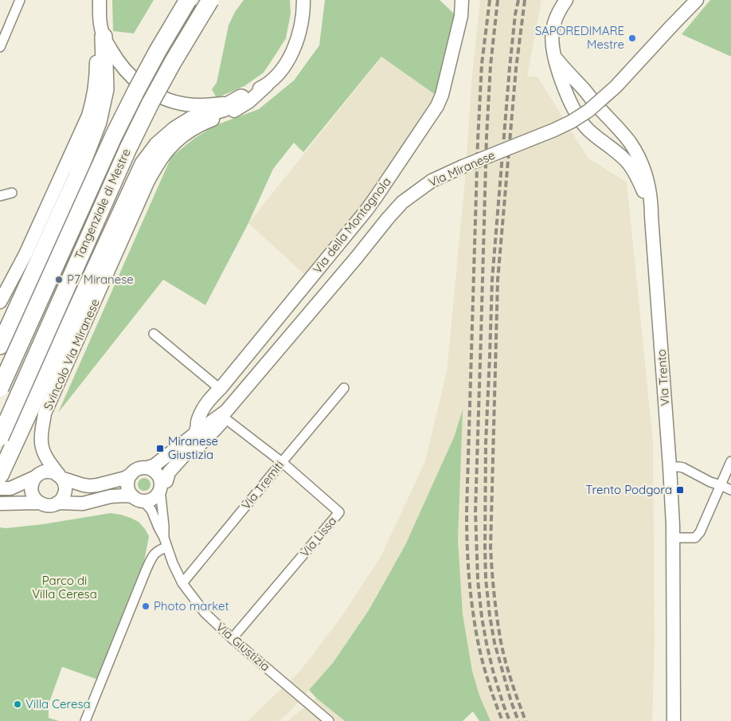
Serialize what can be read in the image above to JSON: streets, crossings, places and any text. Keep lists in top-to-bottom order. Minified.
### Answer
{"streets":{"highway":["Tangenziale di Mestre"],"street":["Via Miranese","Via della Montagnola","Svincolo Via Miranese","Via Trento","Via Tremiti","Via Lissa","Via Giustizia"]},"crossings":[["Via Miranese","Via Lissa"],["Via Miranese","Via Giustizia"],["Via Tremiti","Via Lissa"],["Via Tremiti","Via Giustizia"],["Via Lissa","Via Giustizia"]],"parks":["Parco di Villa Ceresa"],"places":{"other":["SAPOREDIMARE Mestre","P7 Miranese","Photo market","Villa Ceresa"],"transit":["Miranese Giustizia","Trento Podgora"]}}
